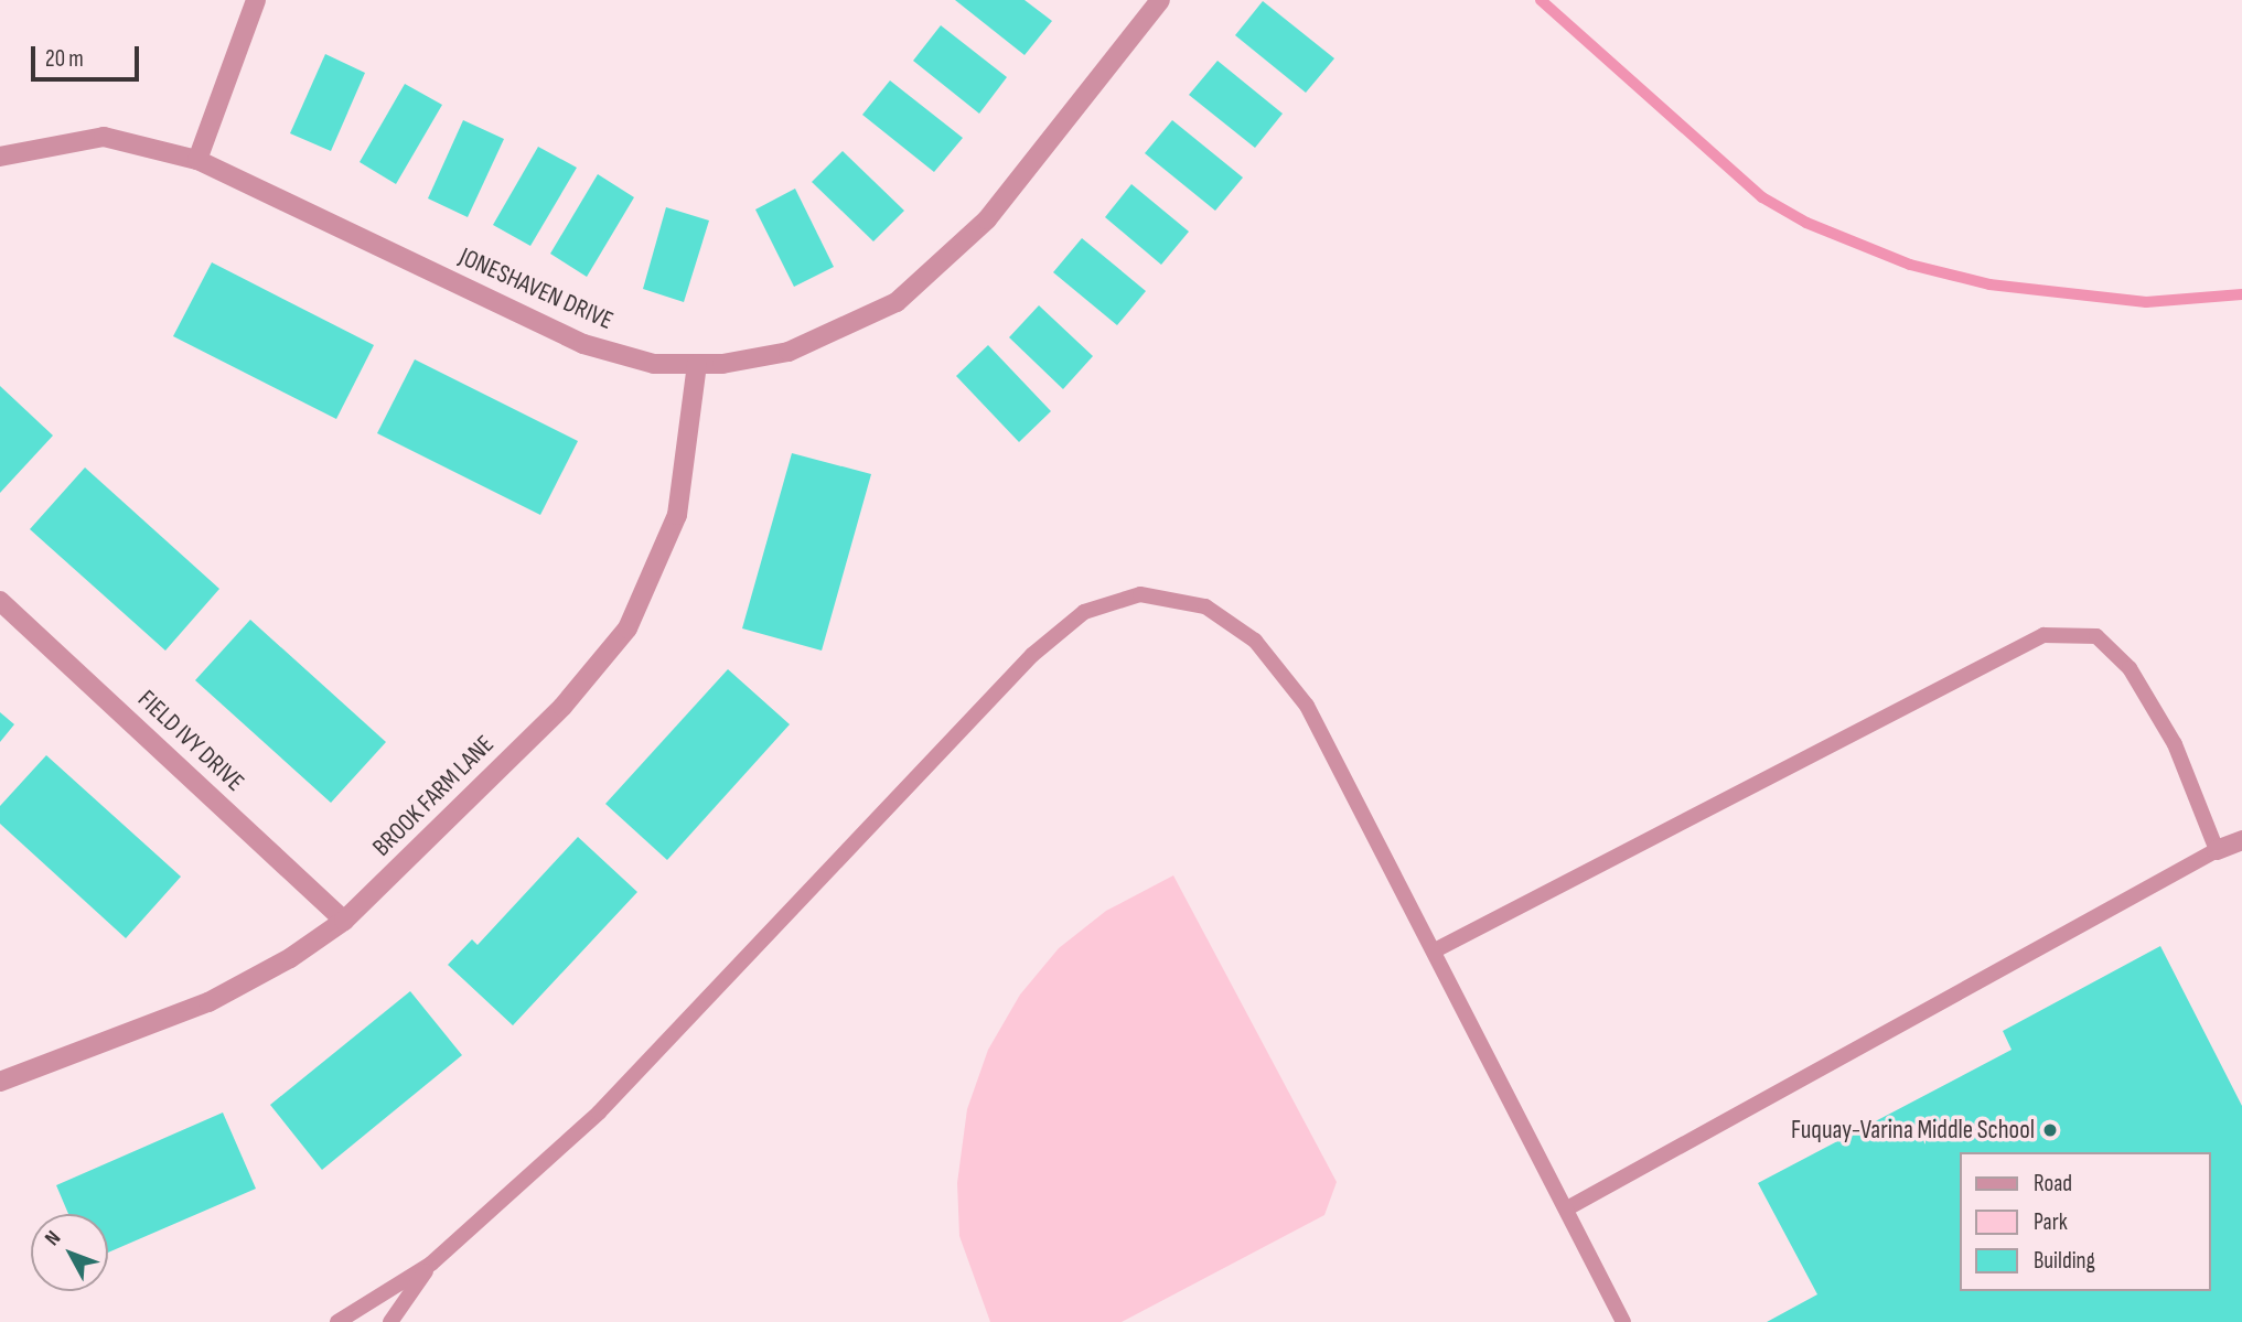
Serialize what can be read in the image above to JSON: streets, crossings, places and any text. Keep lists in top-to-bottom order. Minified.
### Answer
{"streets":{"street":["JONESHAVEN DRIVE","FIELD IVY DRIVE","BROOK FARM LANE"]},"crossings":[["JONESHAVEN DRIVE","BROOK FARM LANE"],["FIELD IVY DRIVE","BROOK FARM LANE"]],"places":["Fuquay-Varina Middle School"],"legend":["Road","Park","Building"],"scale_bar":"20 m","north":"top left"}
